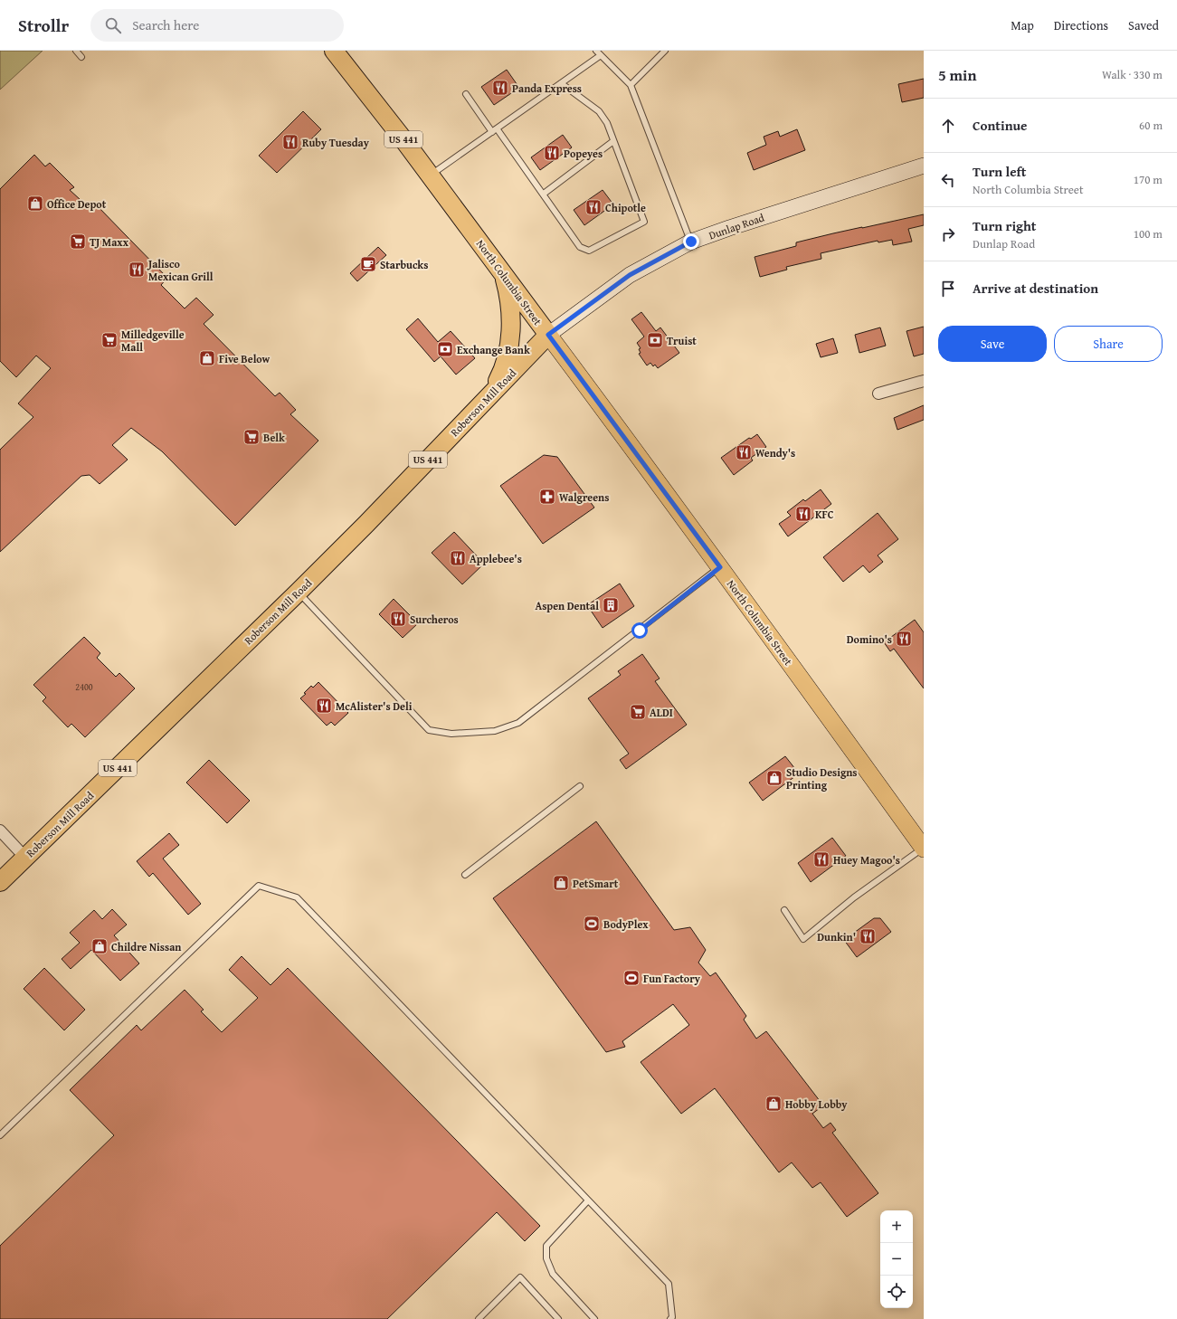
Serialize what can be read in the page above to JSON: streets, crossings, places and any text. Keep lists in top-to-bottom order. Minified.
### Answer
{"streets":{"highway":["US 441","North Columbia Street","Roberson Mill Road"],"main road":["Dunlap Road"]},"crossings":[["US 441","North Columbia Street"],["US 441","Roberson Mill Road"],["Dunlap Road","North Columbia Street"],["Dunlap Road","Roberson Mill Road"],["North Columbia Street","Roberson Mill Road"]],"places":{"restaurant":["Panda Express","Ruby Tuesday","Popeyes","Chipotle","Jalisco Mexican Grill","Wendy's","KFC","Applebee's","Surcheros","Domino's","McAlister's Deli","Huey Magoo's","Dunkin'"],"shop":["Office Depot","Five Below","Studio Designs Printing","PetSmart","Childre Nissan","Hobby Lobby"],"supermarket":["TJ Maxx","Milledgeville Mall","Belk","ALDI"],"cafe":["Starbucks"],"bank":["Truist","Exchange Bank"],"pharmacy":["Walgreens"],"building":["Aspen Dental"],"sports":["BodyPlex","Fun Factory"]},"house_numbers":["2400"],"page":{"header":"Strollr","search":"Search here","nav":["Map","Directions","Saved"],"heading":["5 min","Walk · 330 m"],"list":[["Continue","60 m"],["Turn left","North Columbia Street","170 m"],["Turn right","Dunlap Road","100 m"],"Arrive at destination"],"buttons":["Save","Share"],"map_buttons":["+","−"]}}
